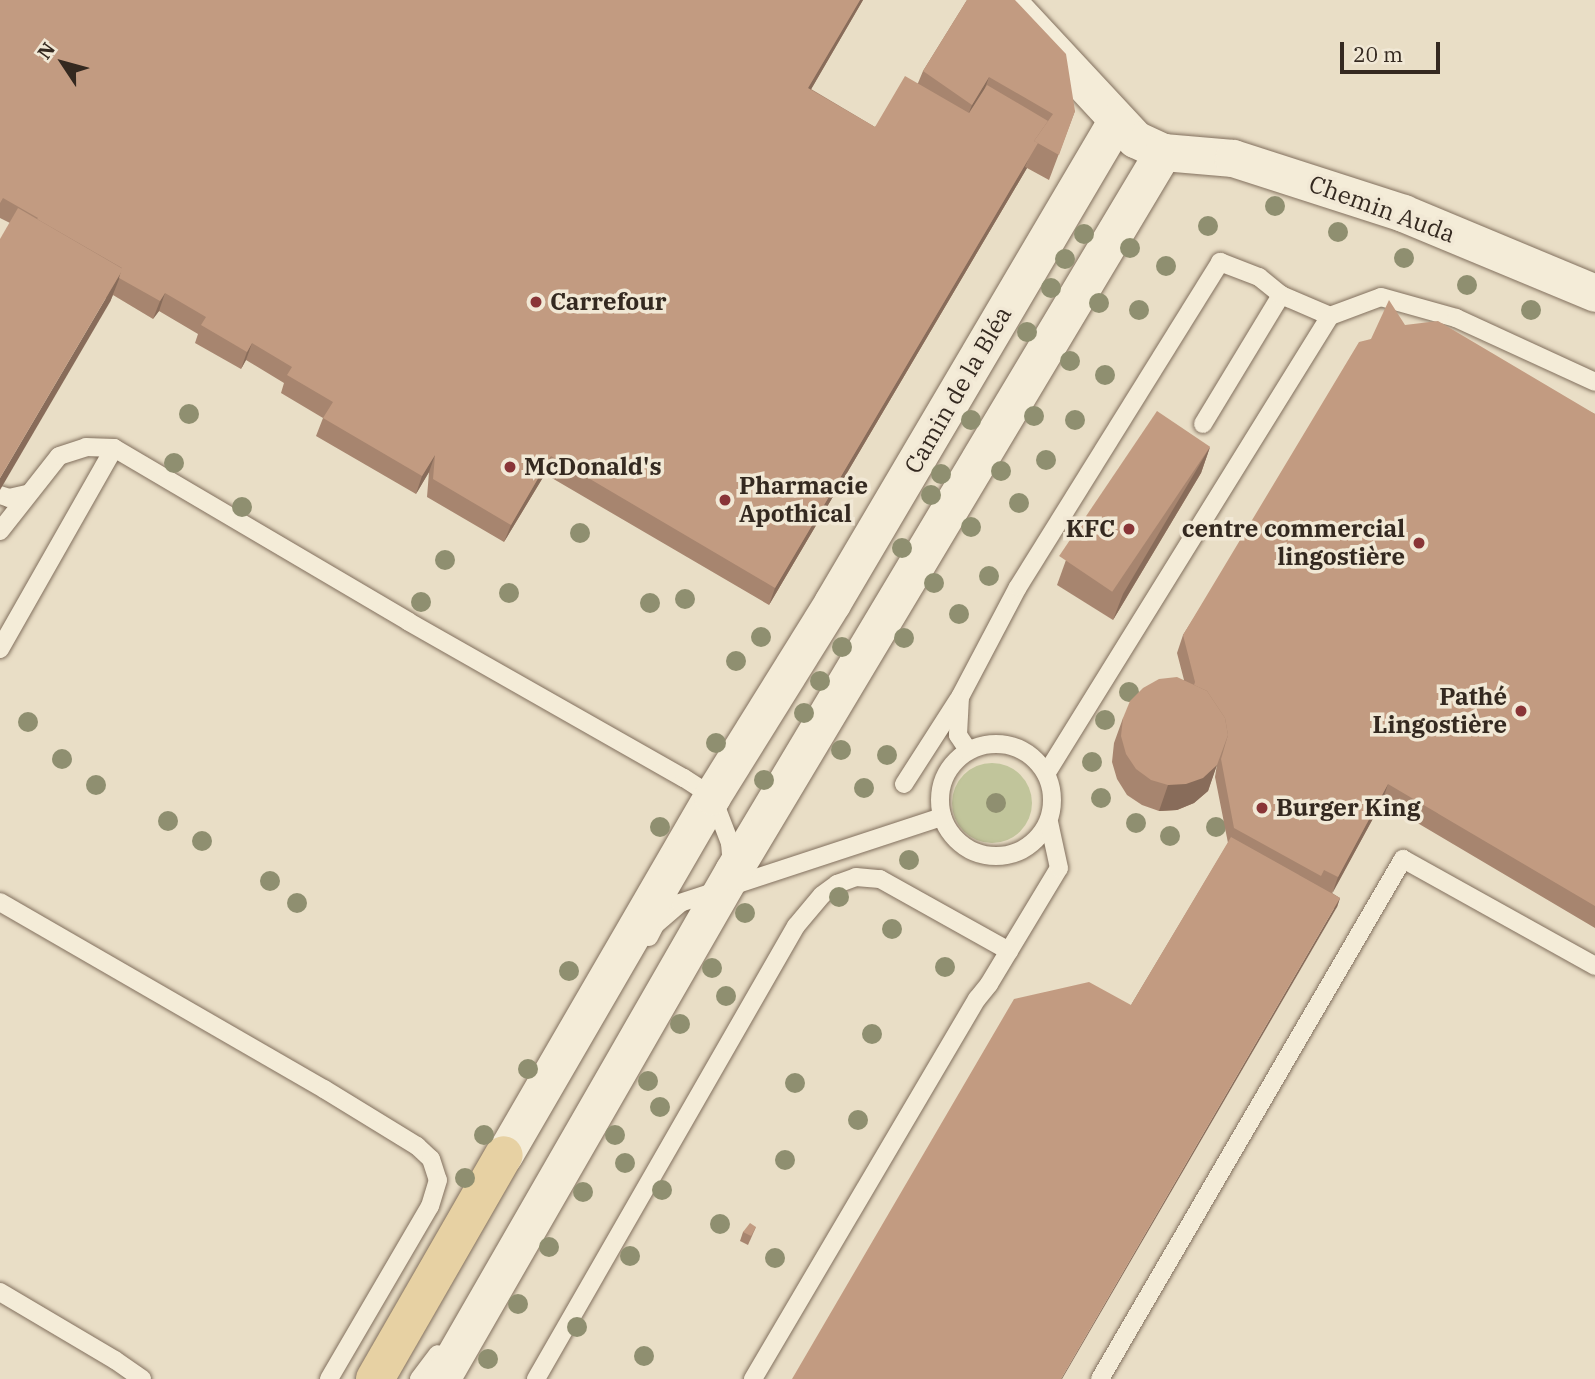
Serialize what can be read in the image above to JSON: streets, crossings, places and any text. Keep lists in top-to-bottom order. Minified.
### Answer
{"streets":{"street":["Chemin Auda","Camin de la Bléa"]},"places":["Carrefour","McDonald's","Pharmacie Apothical","KFC","centre commercial lingostière","Pathé Lingostière","Burger King"],"scale_bar":"20 m","north":"top left"}
